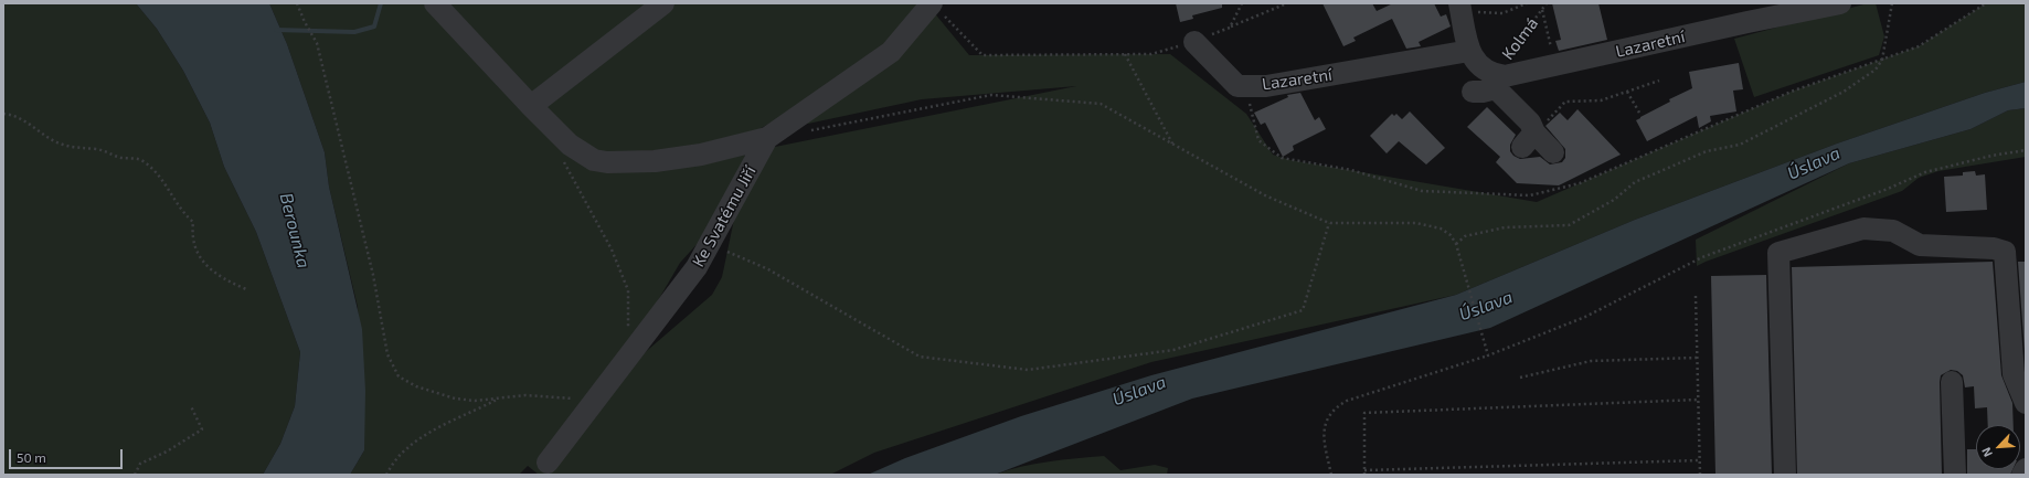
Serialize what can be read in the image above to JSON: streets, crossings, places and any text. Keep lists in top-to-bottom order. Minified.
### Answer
{"streets":{"street":["Lazaretní","Ke Svatému Jiří"],"path":["Kolmá"]},"crossings":[["Kolmá","Lazaretní"]],"water":["Úslava","Berounka"],"scale_bar":"50 m","north":"bottom left"}
